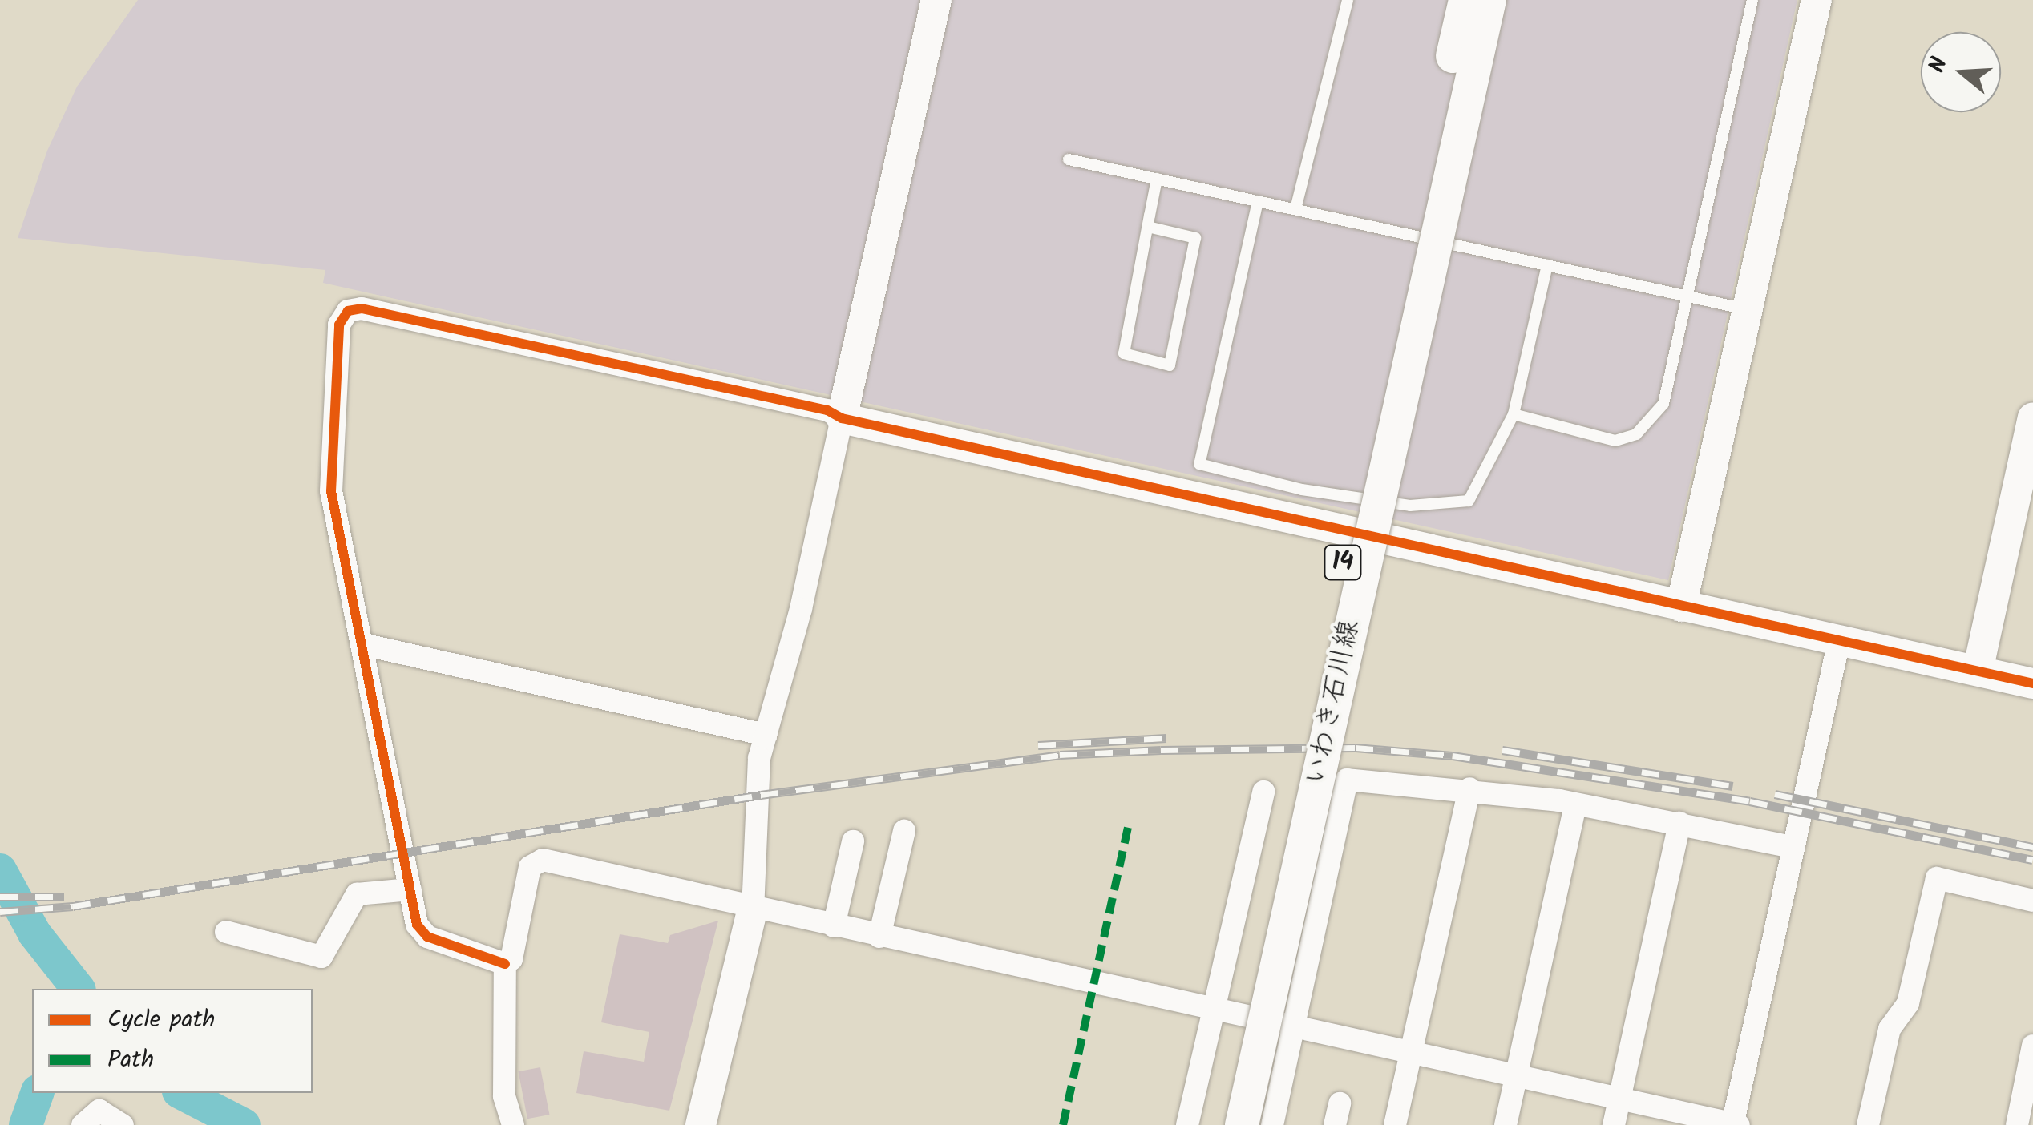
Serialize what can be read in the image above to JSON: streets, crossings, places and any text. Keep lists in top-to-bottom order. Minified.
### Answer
{"streets":{"main road":["14","いわき石川線"]},"legend":["Cycle path","Path"],"north":"left"}
